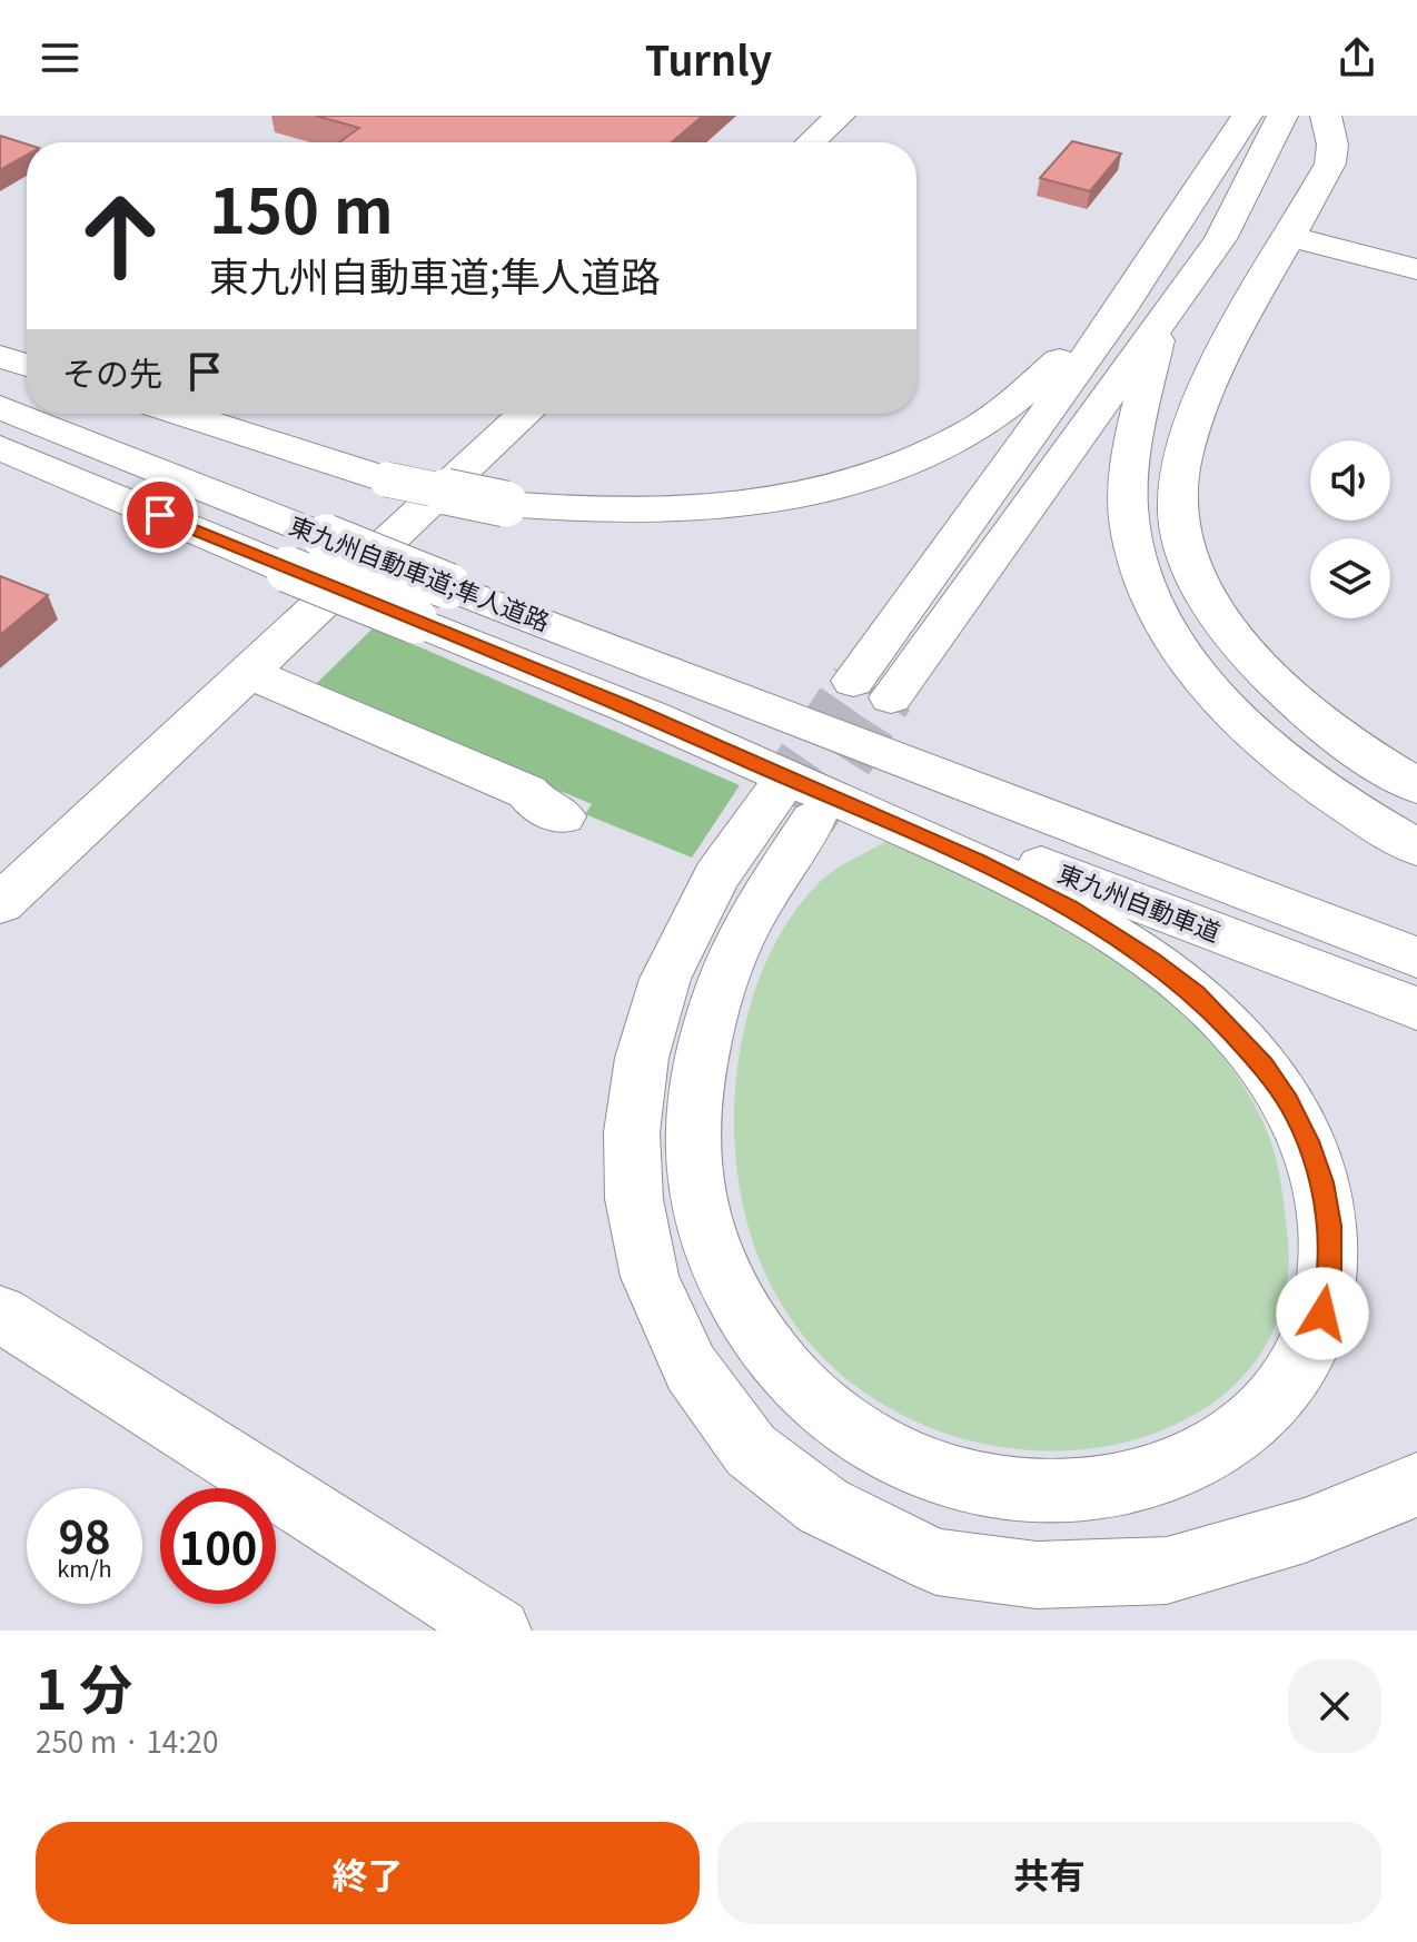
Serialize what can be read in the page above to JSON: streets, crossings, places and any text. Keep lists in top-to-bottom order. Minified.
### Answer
{"streets":{"main road":["東九州自動車道;隼人道路","東九州自動車道"]},"crossings":[["東九州自動車道;隼人道路","東九州自動車道"]],"page":{"header":"Turnly","turn":["150 m","東九州自動車道;隼人道路"],"then":"その先","speed":"98 km/h","limit":"100","heading":["1 分","250 m · 14:20"],"buttons":["終了","共有"]}}
